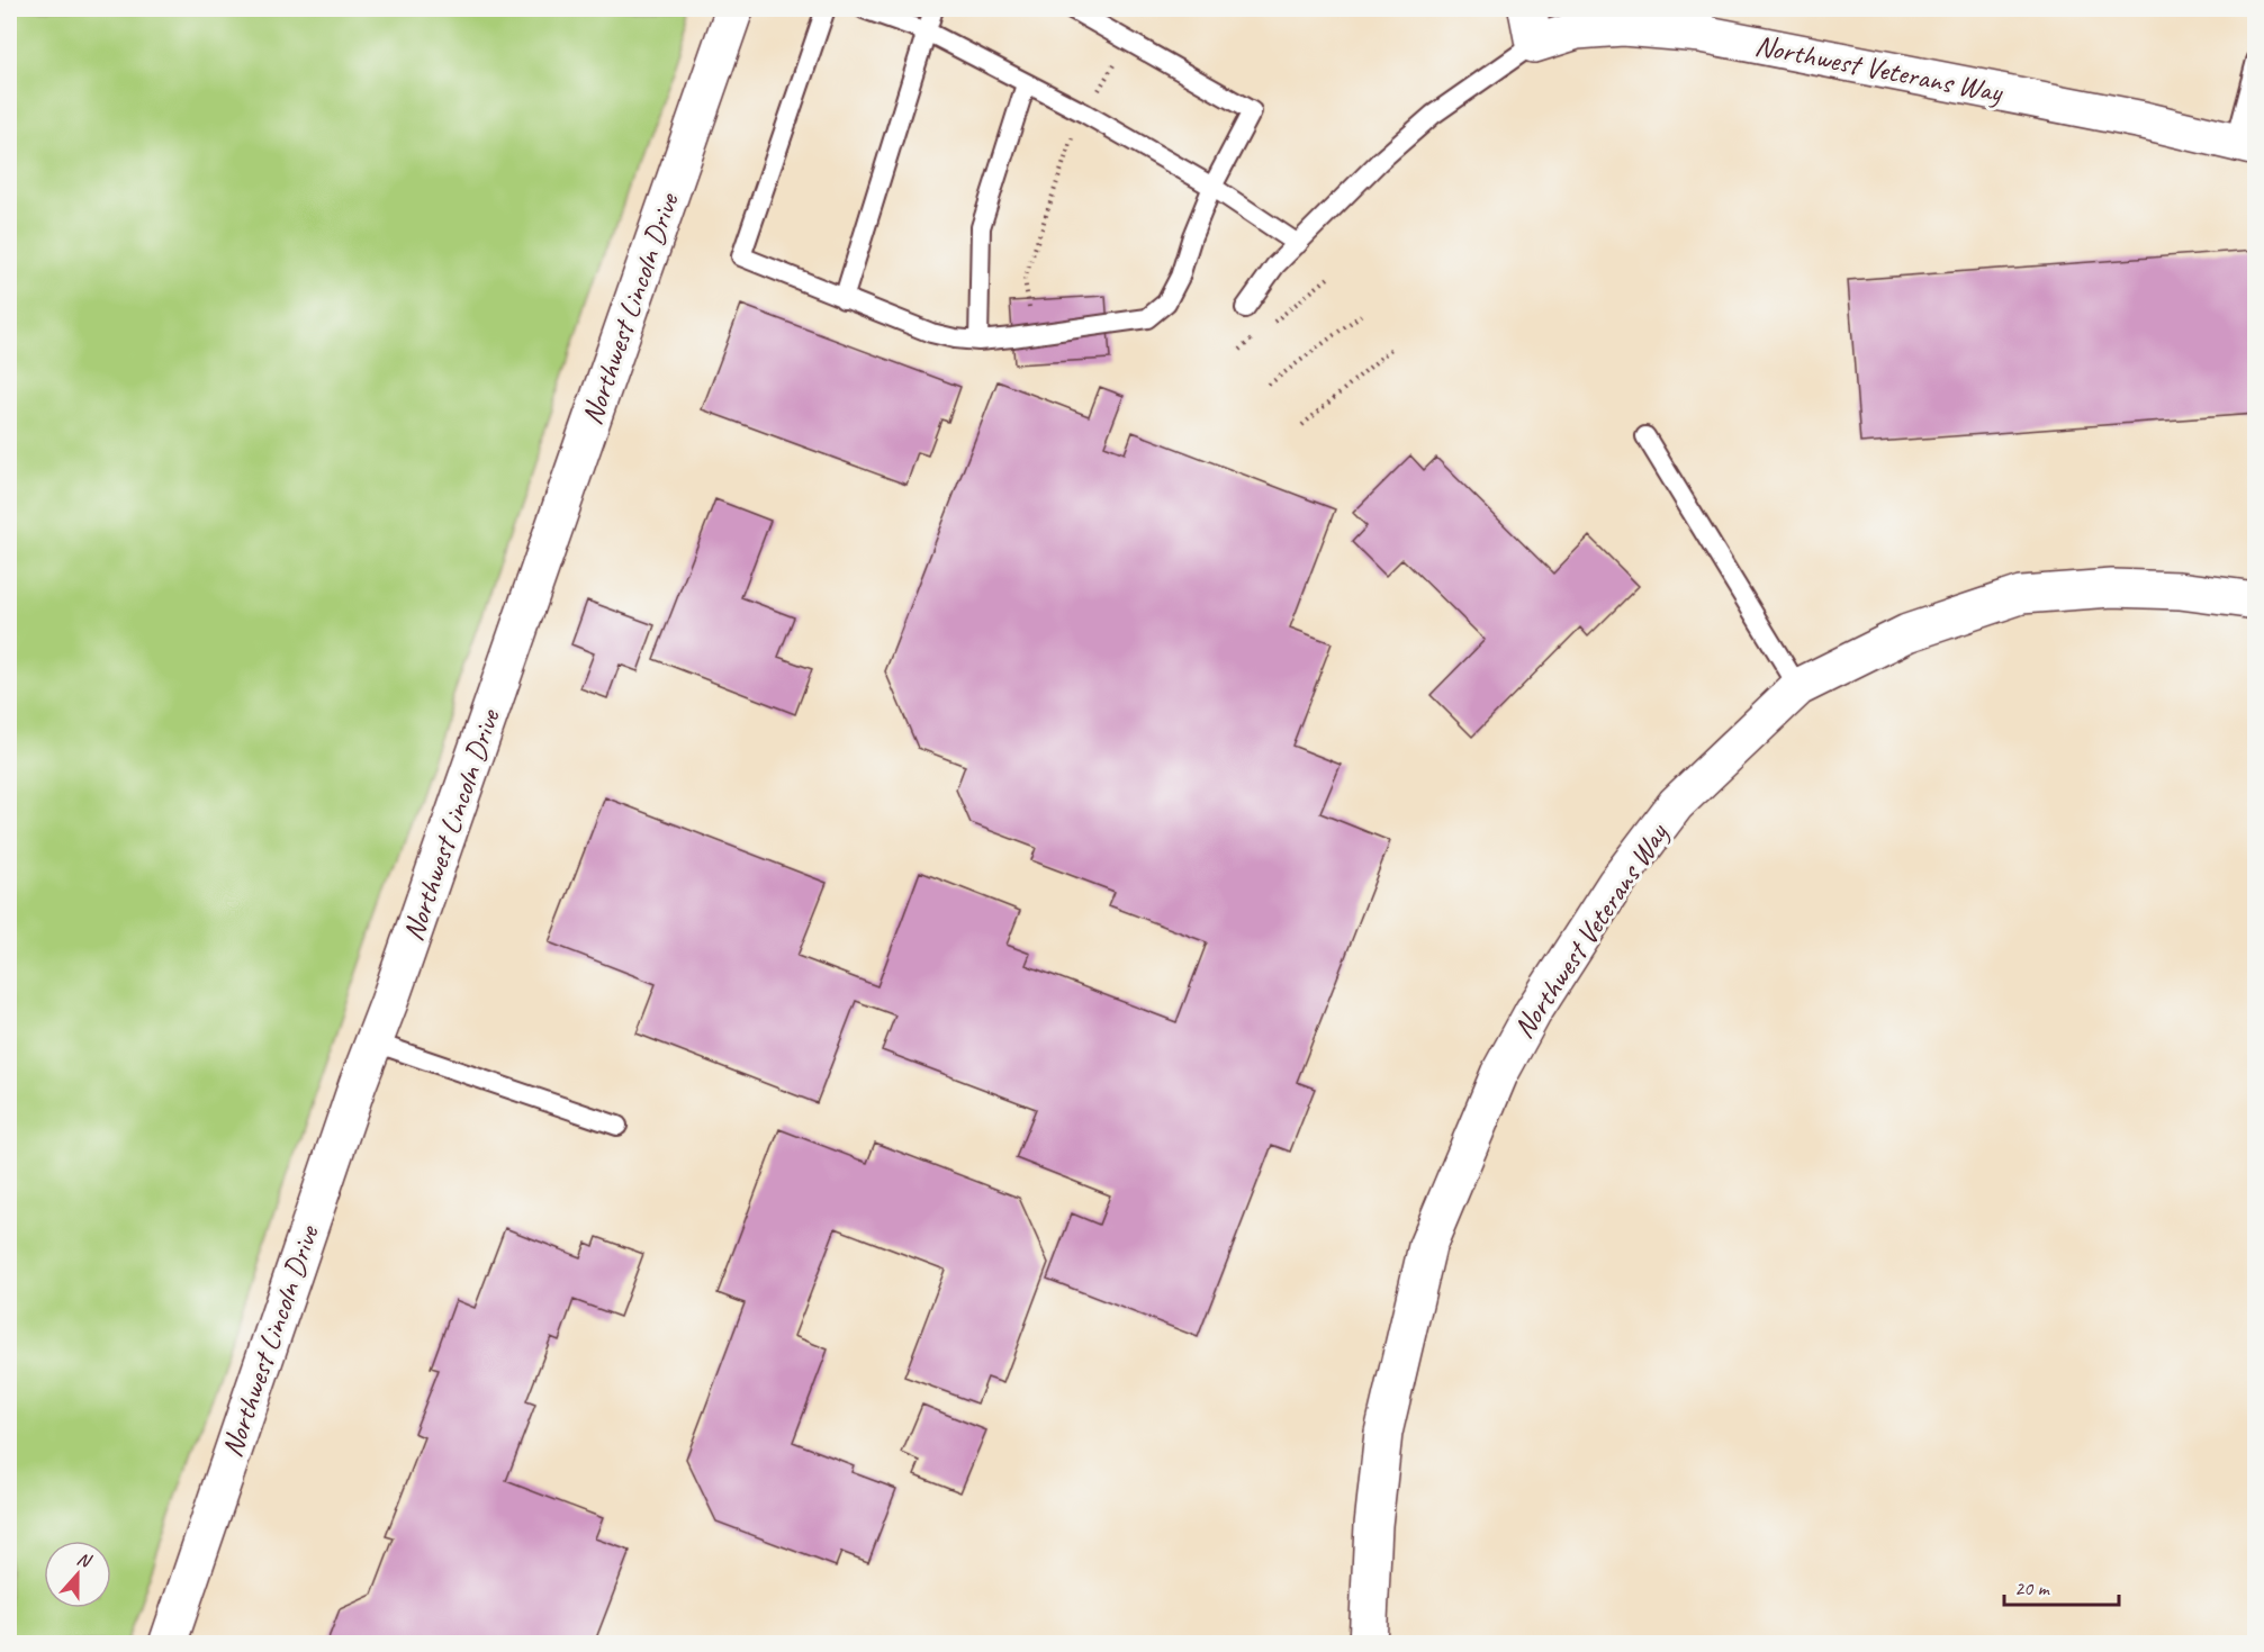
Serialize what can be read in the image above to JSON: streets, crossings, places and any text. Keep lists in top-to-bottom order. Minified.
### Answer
{"streets":{"street":["Northwest Veterans Way","Northwest Lincoln Drive"]},"scale_bar":"20 m","north":"top"}
